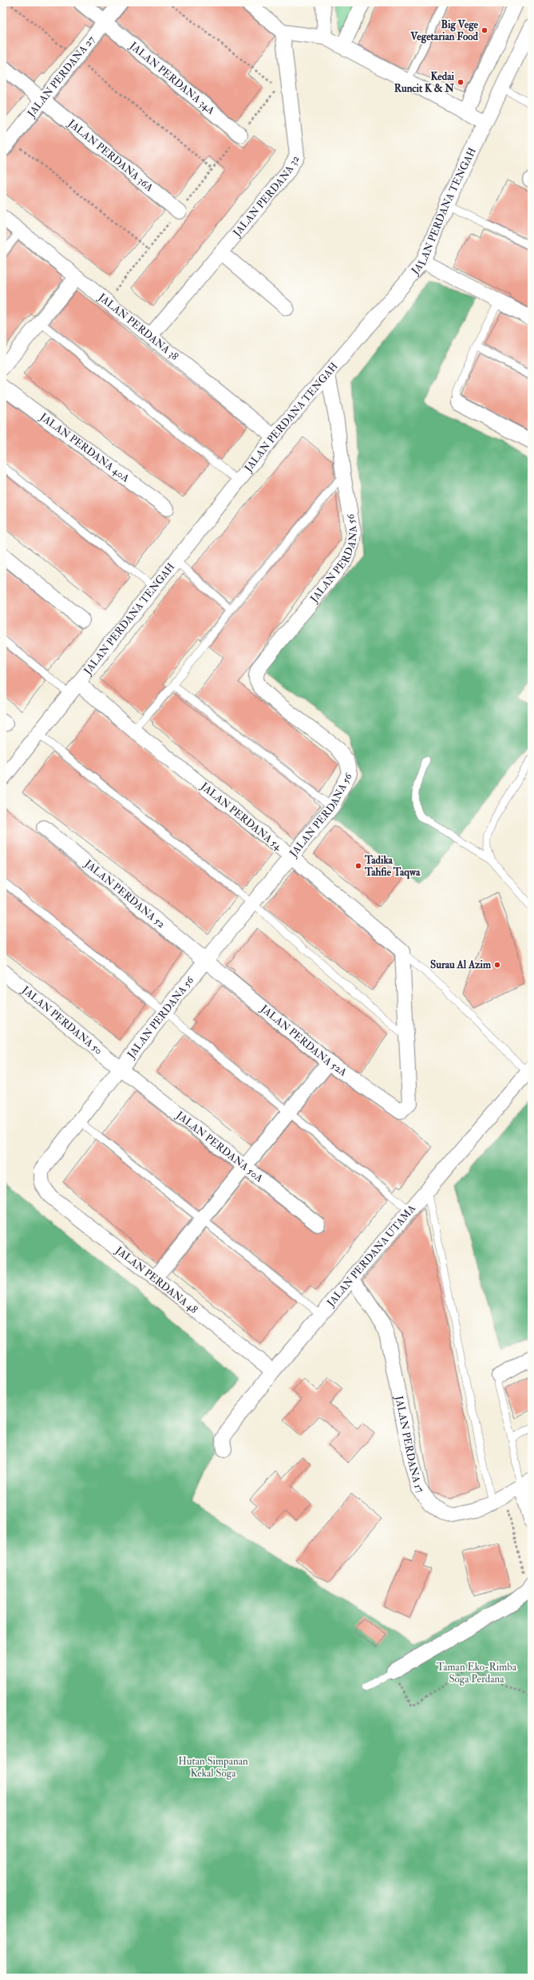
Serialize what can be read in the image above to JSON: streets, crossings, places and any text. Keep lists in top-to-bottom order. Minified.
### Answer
{"streets":{"street":["JALAN PERDANA 27","JALAN PERDANA 34A","JALAN PERDANA 36A","JALAN PERDANA 32","JALAN PERDANA TENGAH","JALAN PERDANA 38","JALAN PERDANA 40A","JALAN PERDANA 56","JALAN PERDANA 54","JALAN PERDANA 52","JALAN PERDANA 50","JALAN PERDANA 52A","JALAN PERDANA 50A","JALAN PERDANA UTAMA","JALAN PERDANA 48","JALAN PERDANA 17"]},"crossings":[["JALAN PERDANA 27","JALAN PERDANA 34A"],["JALAN PERDANA 27","JALAN PERDANA 36A"],["JALAN PERDANA 32","JALAN PERDANA 38"],["JALAN PERDANA TENGAH","JALAN PERDANA 38"],["JALAN PERDANA TENGAH","JALAN PERDANA 56"],["JALAN PERDANA TENGAH","JALAN PERDANA 54"],["JALAN PERDANA 56","JALAN PERDANA 54"],["JALAN PERDANA 56","JALAN PERDANA 52"],["JALAN PERDANA 56","JALAN PERDANA 50"],["JALAN PERDANA 56","JALAN PERDANA 52A"],["JALAN PERDANA 56","JALAN PERDANA 50A"],["JALAN PERDANA 56","JALAN PERDANA 48"],["JALAN PERDANA 52","JALAN PERDANA 52A"],["JALAN PERDANA 50","JALAN PERDANA 50A"],["JALAN PERDANA UTAMA","JALAN PERDANA 48"],["JALAN PERDANA UTAMA","JALAN PERDANA 17"]],"parks":["Taman Eko-Rimba Soga Perdana","Hutan Simpanan Kekal Soga"],"places":["Big Vege Vegetarian Food","Kedai Runcit K & N","Tadika Tahfie Taqwa","Surau Al Azim"]}
